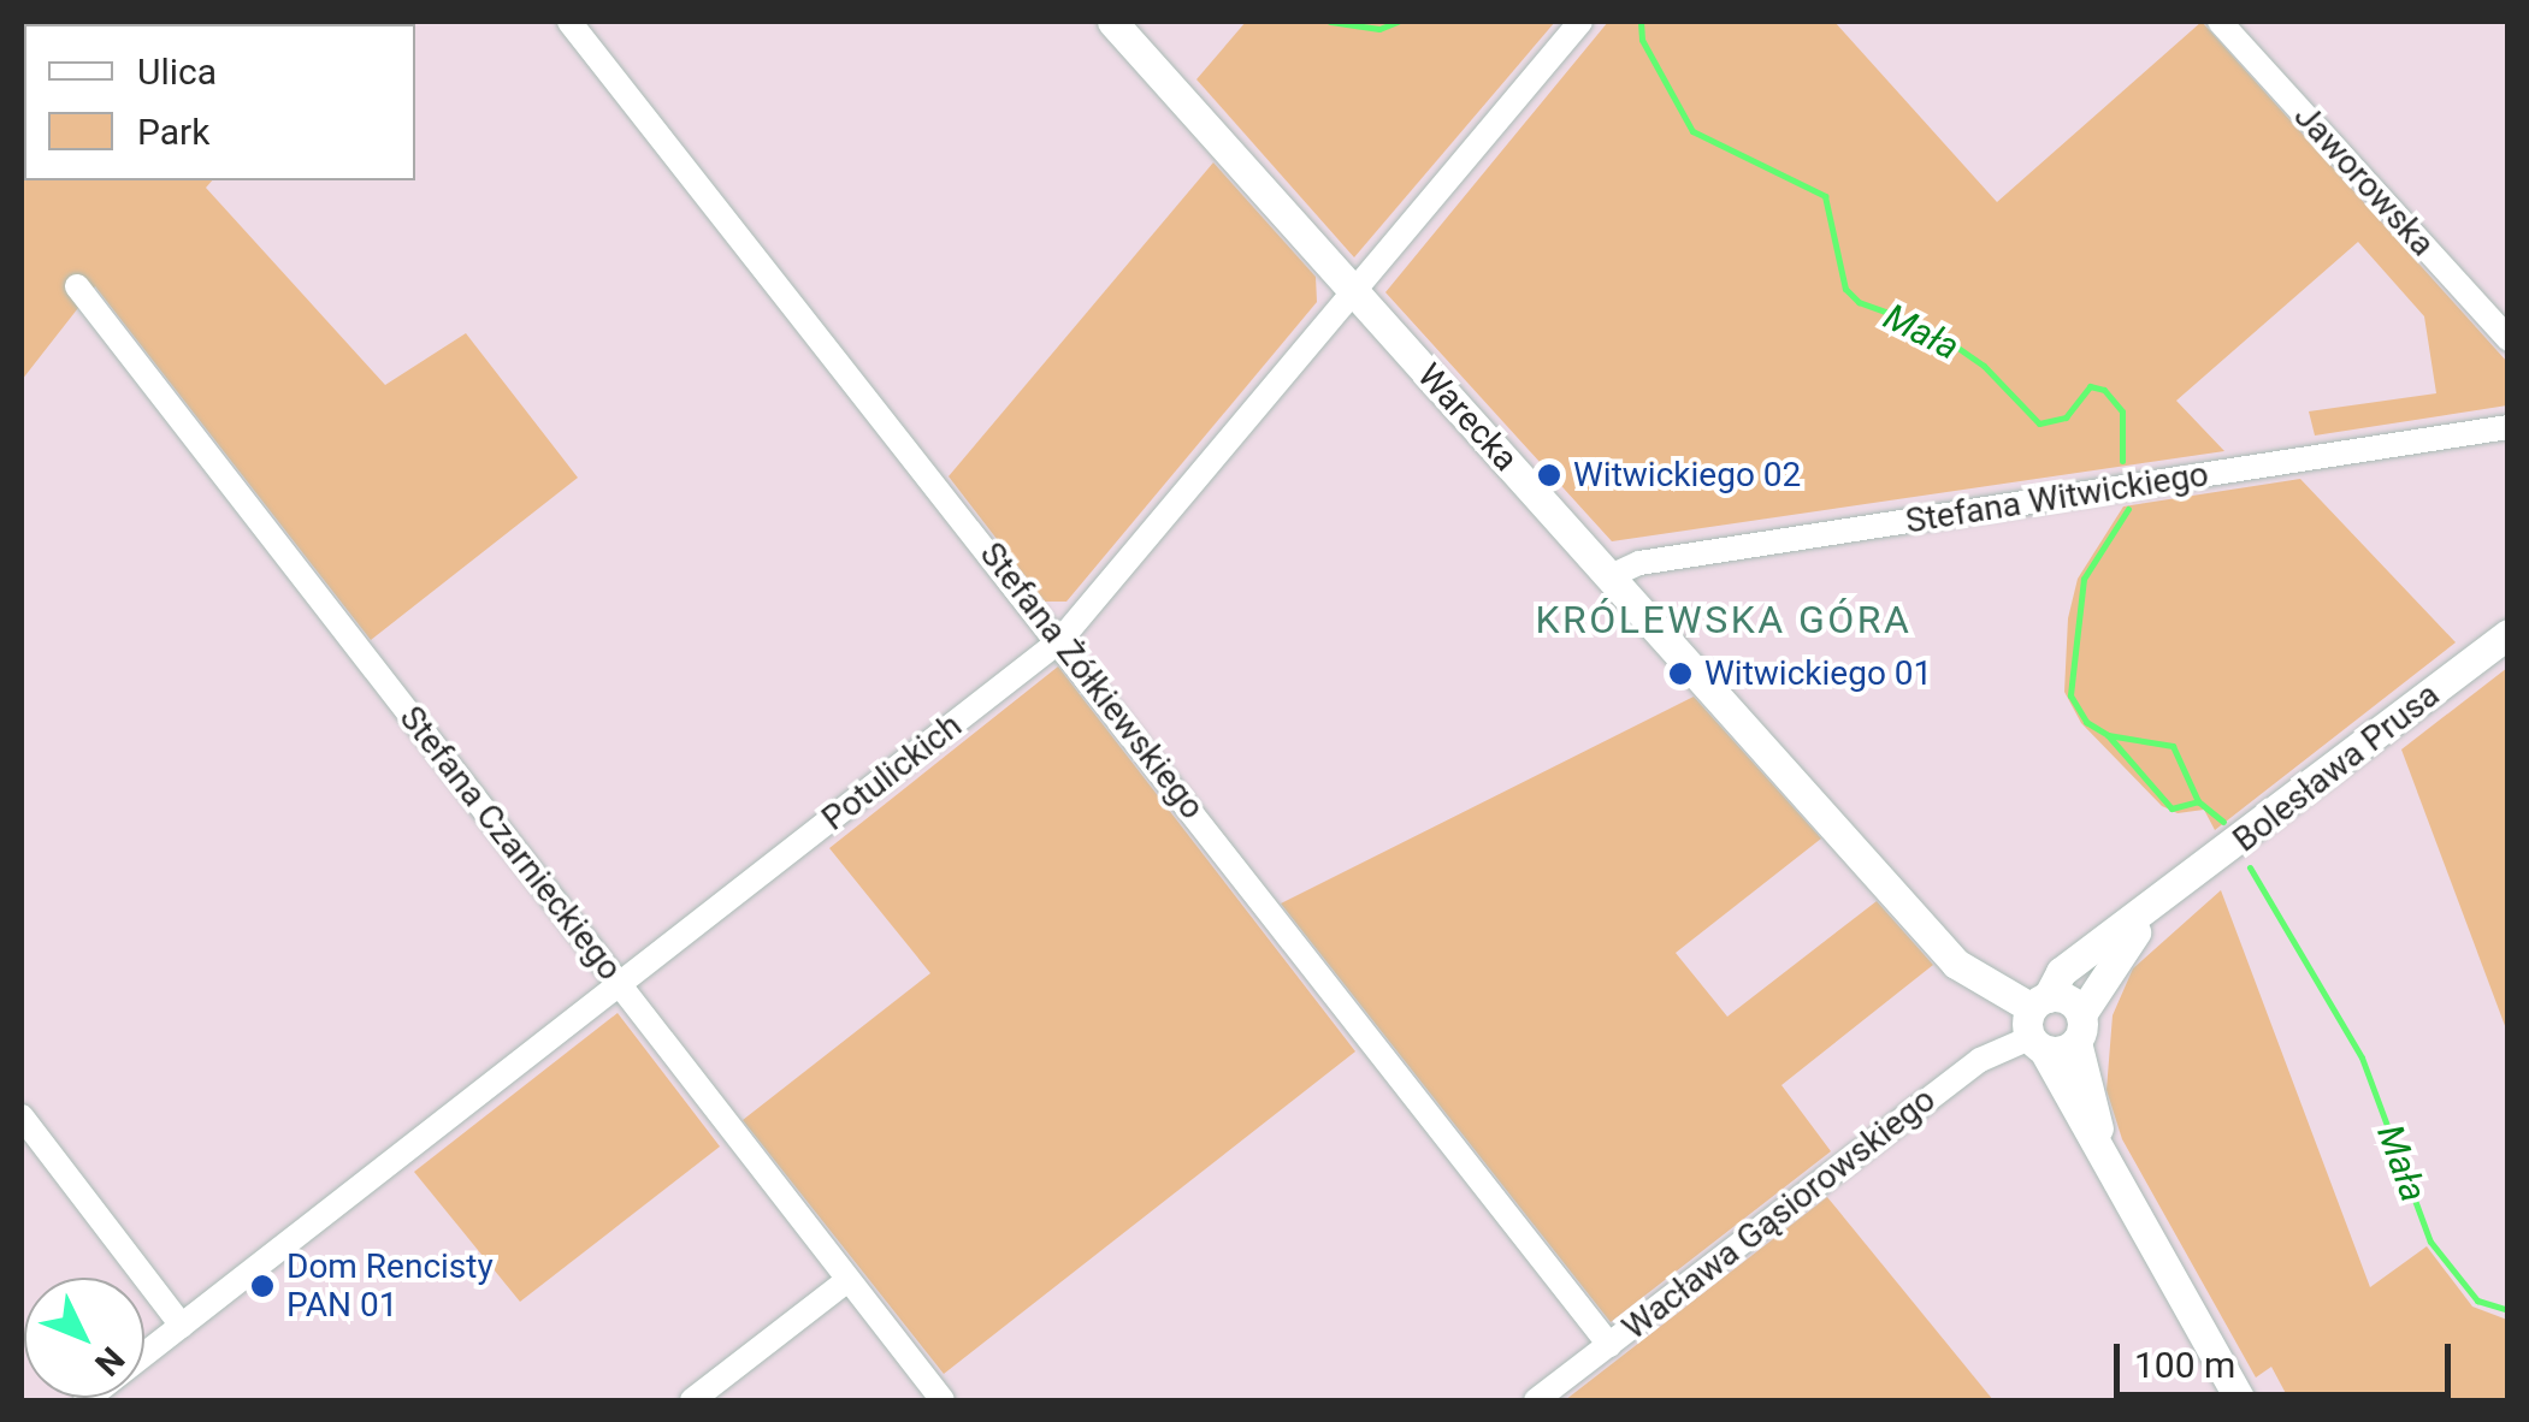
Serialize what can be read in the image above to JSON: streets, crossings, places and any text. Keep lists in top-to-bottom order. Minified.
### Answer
{"streets":{"street":["Jaworowska","Warecka","Stefana Witwickiego","Stefana Żółkiewskiego","Bolesława Prusa","Potulickich","Stefana Czarnieckiego","Wacława Gąsiorowskiego"]},"crossings":[["Warecka","Stefana Witwickiego"],["Warecka","Bolesława Prusa"],["Warecka","Potulickich"],["Warecka","Wacława Gąsiorowskiego"],["Stefana Żółkiewskiego","Potulickich"],["Stefana Żółkiewskiego","Wacława Gąsiorowskiego"],["Bolesława Prusa","Wacława Gąsiorowskiego"],["Potulickich","Stefana Czarnieckiego"]],"districts":["KRÓLEWSKA GÓRA"],"water":["Mała"],"places":["Witwickiego 02","Witwickiego 01","Dom Rencisty PAN 01"],"legend":["Ulica","Park"],"scale_bar":"100 m","north":"bottom right"}
